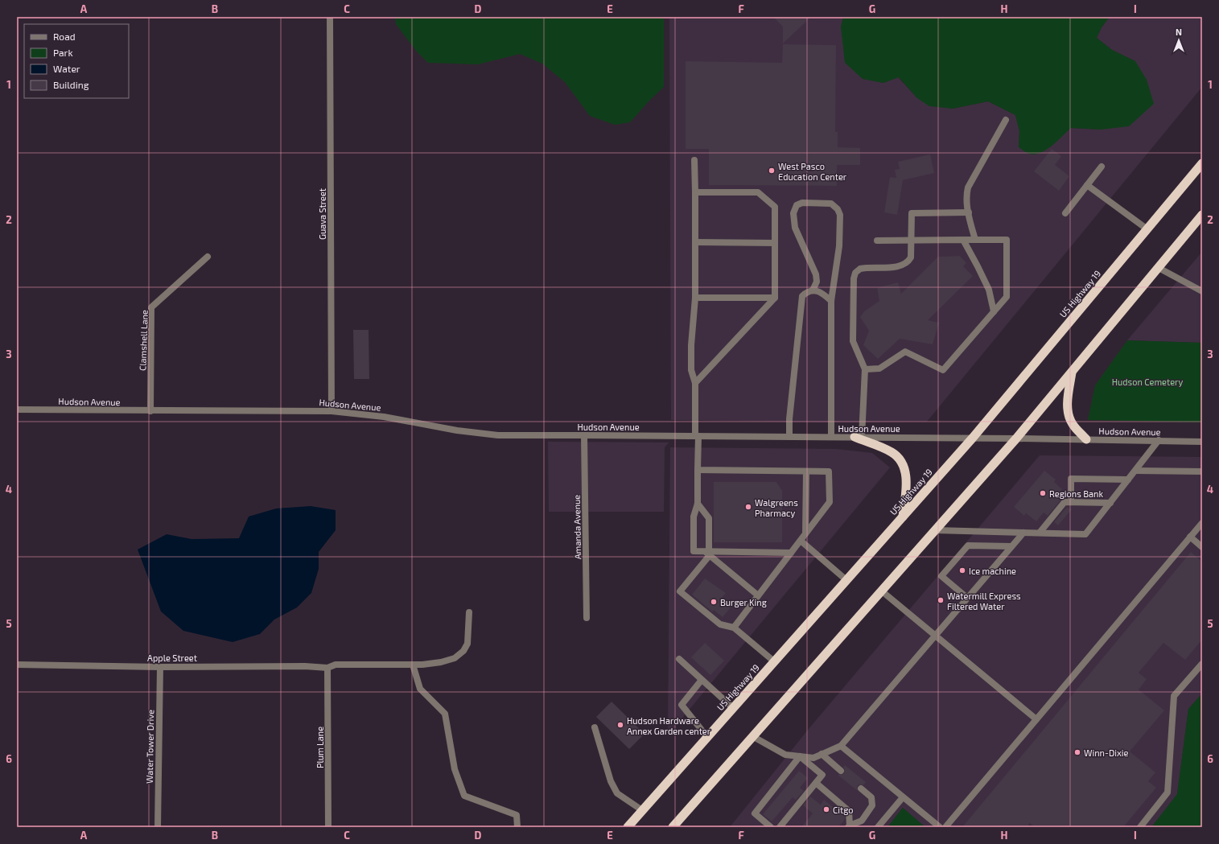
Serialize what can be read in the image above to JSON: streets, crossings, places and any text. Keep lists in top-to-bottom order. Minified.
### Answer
{"streets":{"highway":["US Highway 19"],"street":["Guava Street","Clamshell Lane","Hudson Avenue","Amanda Avenue","Apple Street","Water Tower Drive","Plum Lane"]},"crossings":[["Guava Street","Hudson Avenue"],["US Highway 19","Hudson Avenue"],["Clamshell Lane","Hudson Avenue"],["Hudson Avenue","Amanda Avenue"],["Apple Street","Water Tower Drive"],["Apple Street","Plum Lane"]],"parks":["Hudson Cemetery"],"places":["West Pasco Education Center","Regions Bank","Walgreens Pharmacy","Ice machine","Watermill Express Filtered Water","Burger King","Hudson Hardware Annex Garden center","Winn-Dixie","Citgo"],"legend":["Road","Park","Water","Building"],"north":"top","grid":{"columns":["A","B","C","D","E","F","G","H","I"],"rows":["1","2","3","4","5","6"]}}
